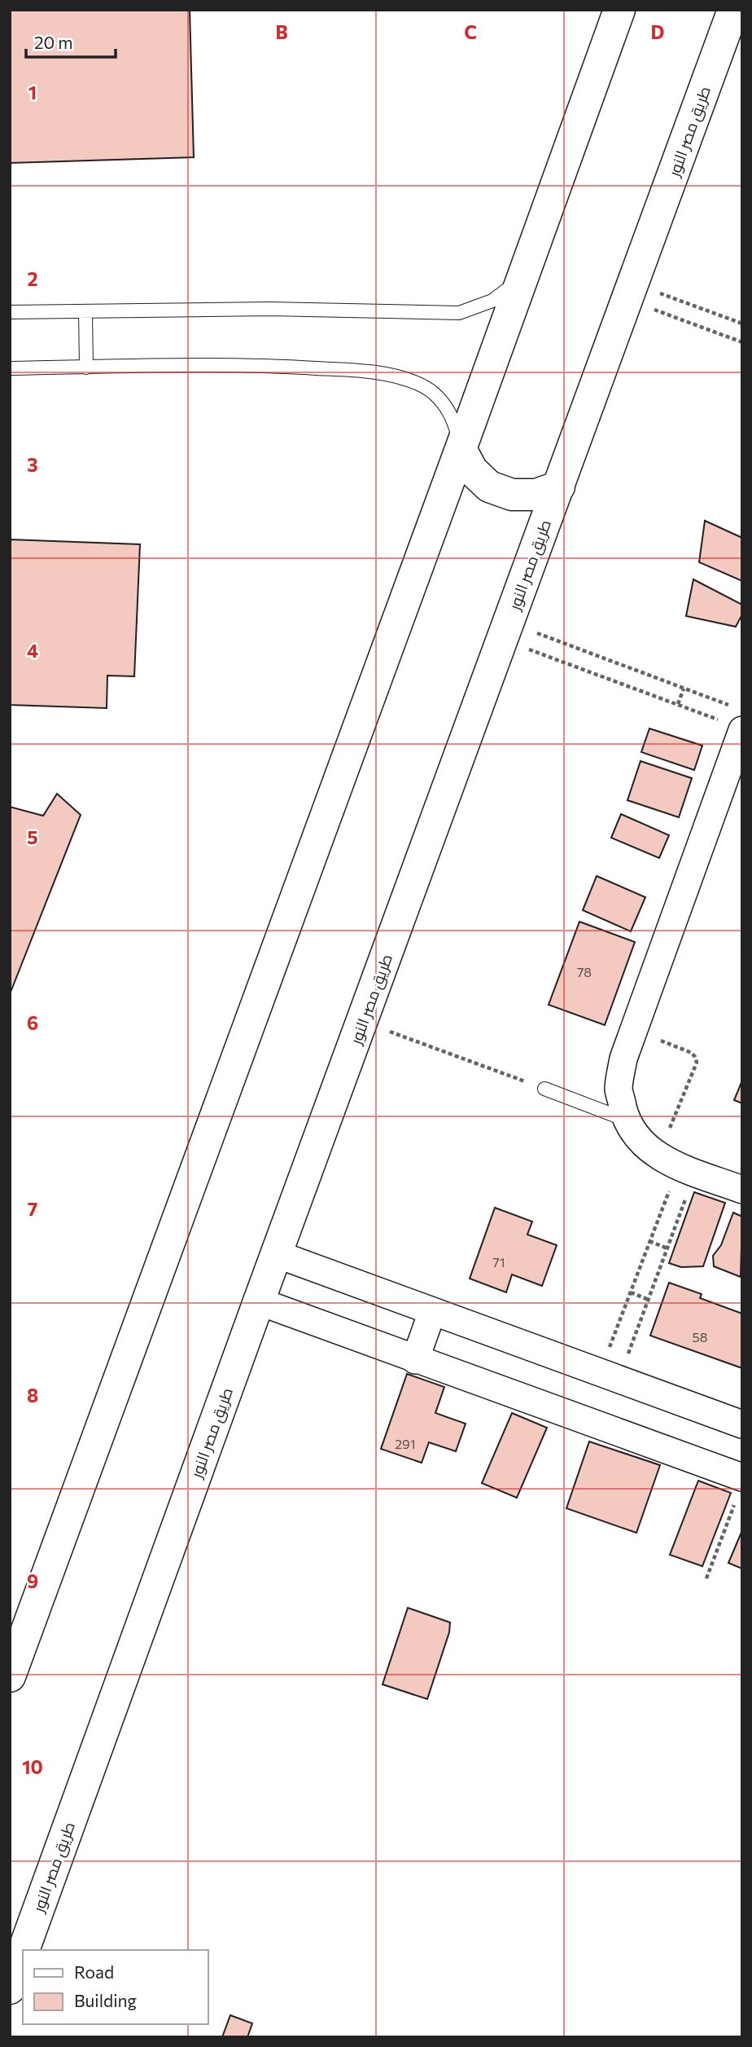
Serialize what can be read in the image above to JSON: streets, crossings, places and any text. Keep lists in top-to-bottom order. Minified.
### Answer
{"streets":{"street":["طريق مصر النور"]},"house_numbers":["78","71","58","291"],"legend":["Road","Building"],"scale_bar":"20 m","grid":{"columns":["B","C","D"],"rows":["1","2","3","4","5","6","7","8","9","10"]}}
